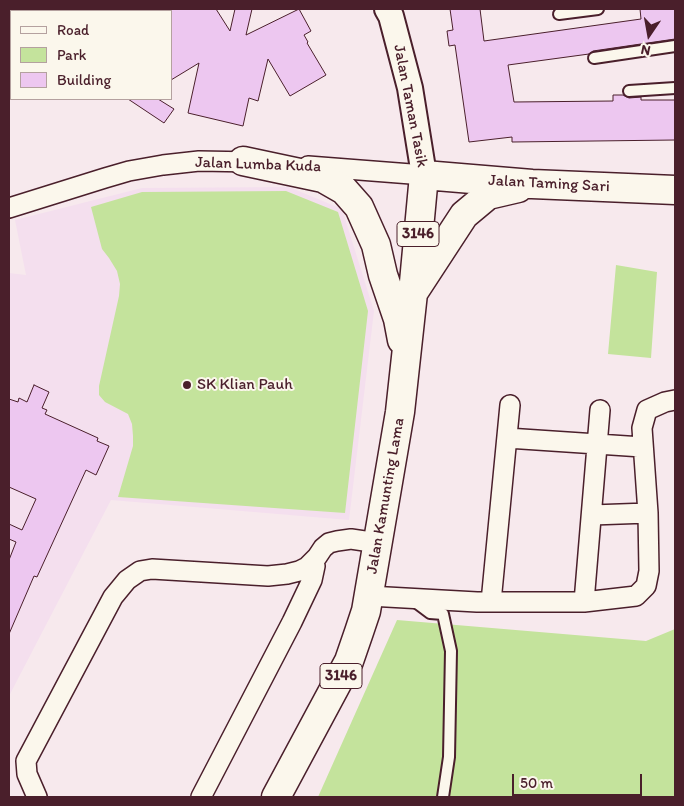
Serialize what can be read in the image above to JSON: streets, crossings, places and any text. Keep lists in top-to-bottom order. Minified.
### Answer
{"streets":{"main road":["Jalan Taming Sari","3146","Jalan Kamunting Lama"],"street":["Jalan Taman Tasik","Jalan Lumba Kuda"]},"crossings":[["Jalan Taman Tasik","Jalan Lumba Kuda"],["Jalan Taman Tasik","Jalan Taming Sari"],["Jalan Taman Tasik","Jalan Kamunting Lama"],["Jalan Lumba Kuda","Jalan Taming Sari"],["Jalan Lumba Kuda","Jalan Kamunting Lama"],["Jalan Taming Sari","Jalan Kamunting Lama"]],"places":["SK Klian Pauh"],"legend":["Road","Park","Building"],"scale_bar":"50 m","north":"bottom"}
